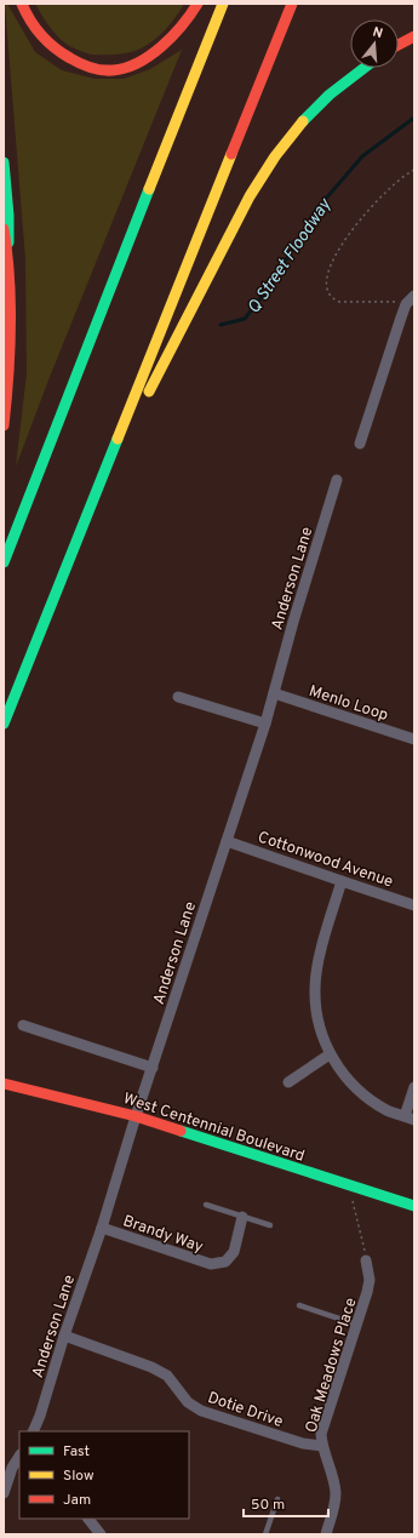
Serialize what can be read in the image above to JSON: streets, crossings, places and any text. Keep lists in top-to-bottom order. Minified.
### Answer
{"streets":{"main road":["West Centennial Boulevard"],"street":["Anderson Lane","Menlo Loop","Cottonwood Avenue","Brandy Way","Oak Meadows Place","Dotie Drive"]},"crossings":[["Anderson Lane","Menlo Loop"],["Anderson Lane","Cottonwood Avenue"],["Anderson Lane","West Centennial Boulevard"],["Anderson Lane","Brandy Way"],["Anderson Lane","Dotie Drive"],["Oak Meadows Place","Dotie Drive"]],"water":["Q Street Floodway"],"legend":["Fast","Slow","Jam"],"scale_bar":"50 m","north":"top"}
